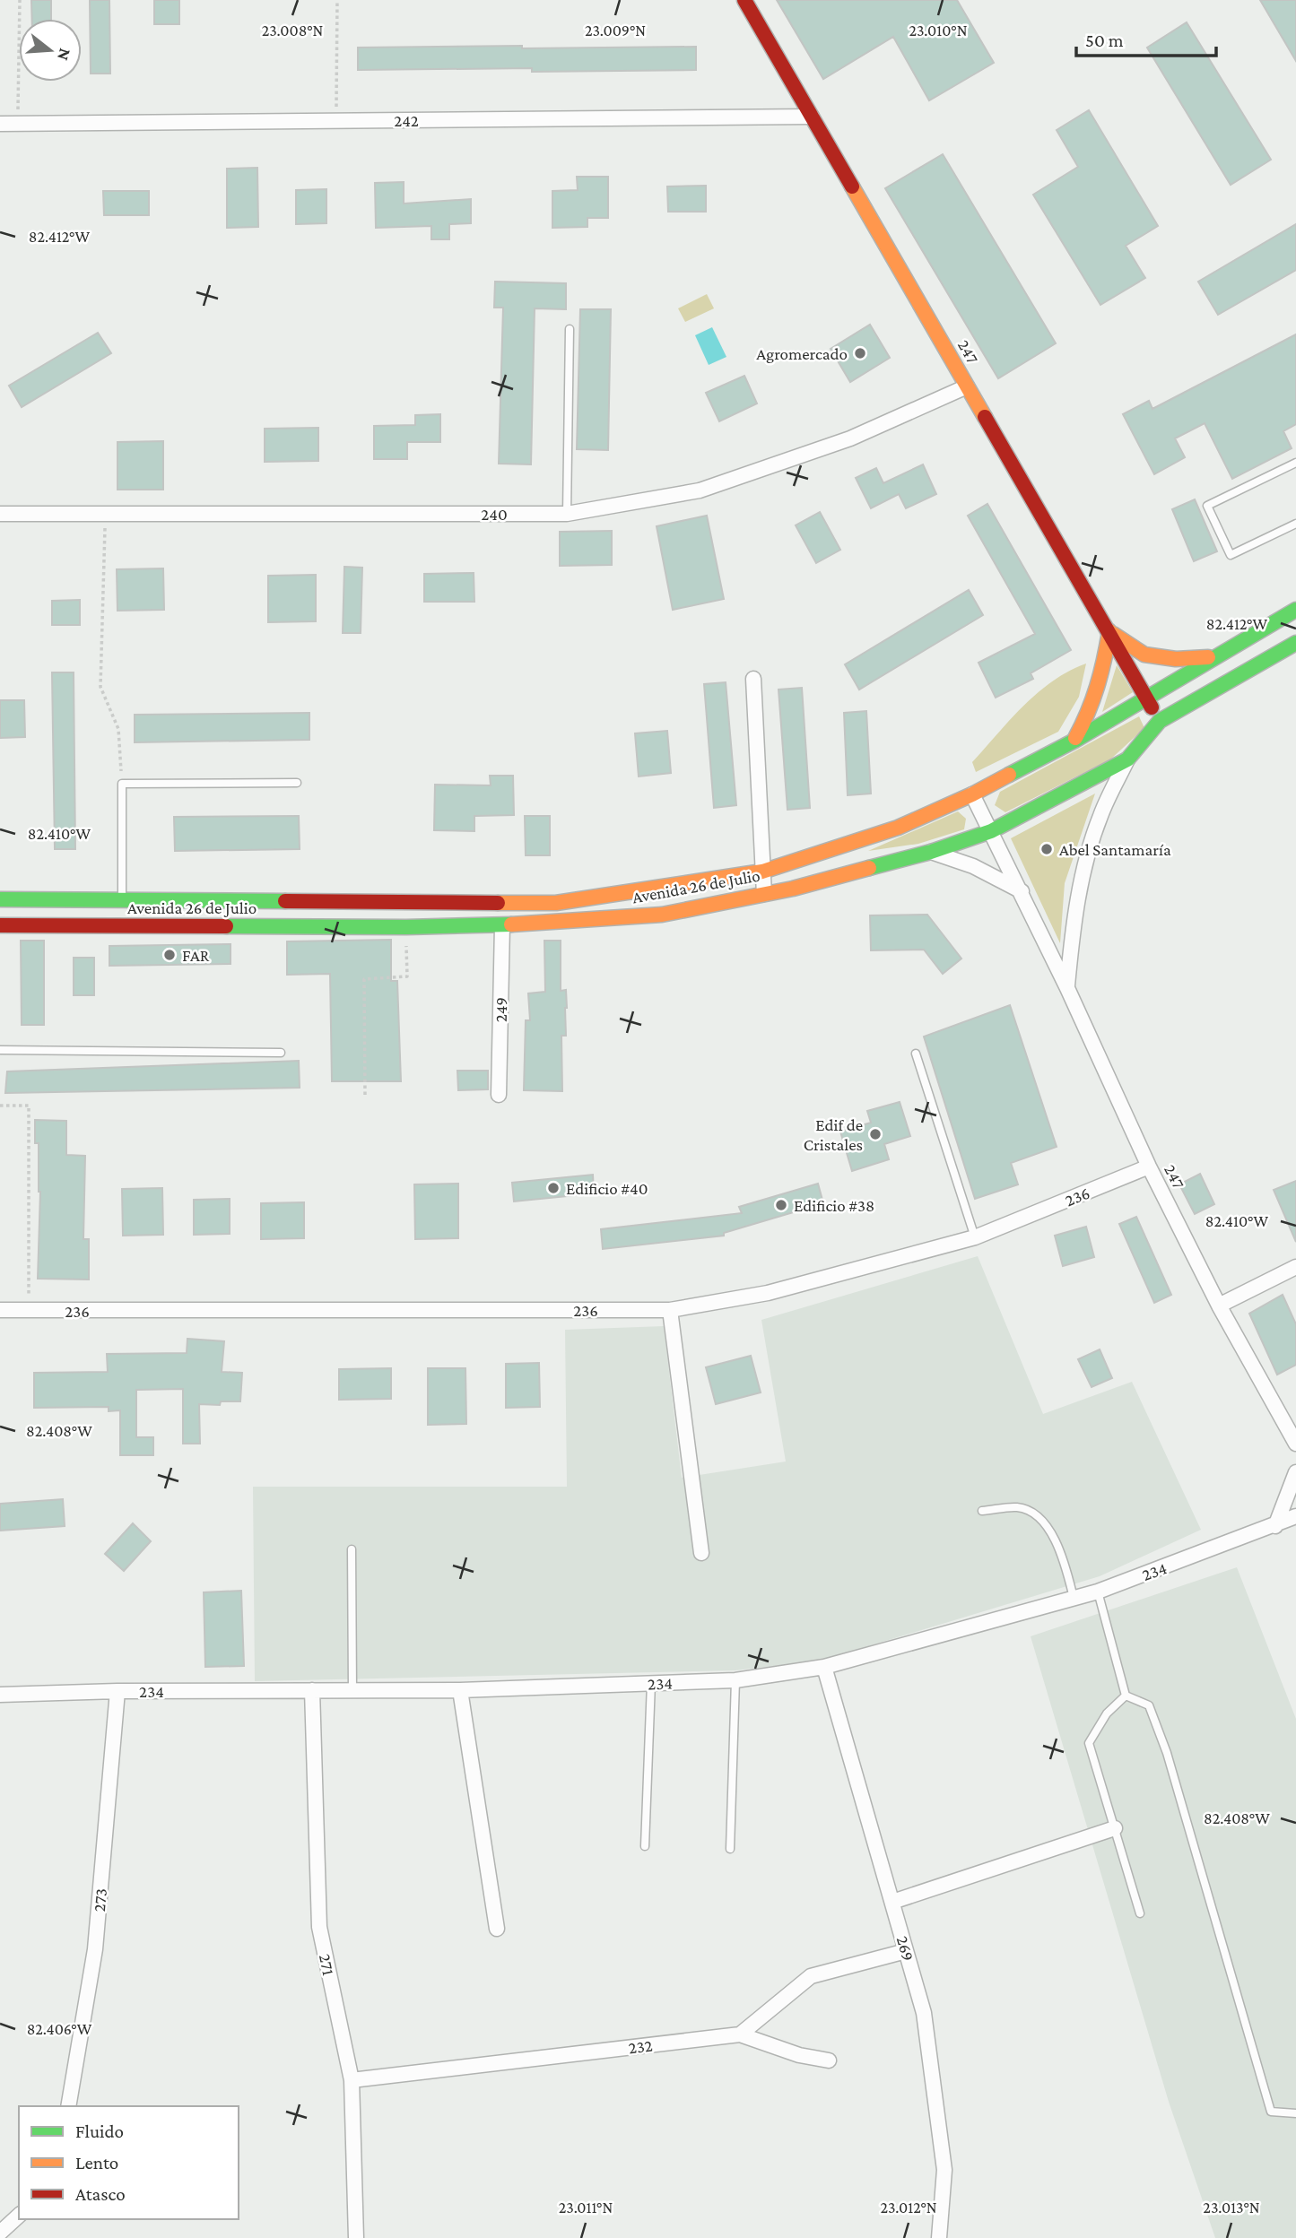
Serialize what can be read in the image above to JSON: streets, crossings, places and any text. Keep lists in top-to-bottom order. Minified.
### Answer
{"streets":{"street":["242","247","240","Avenida 26 de Julio","249","236","234","273","269","271","232"]},"crossings":[["242","247"],["247","240"],["247","Avenida 26 de Julio"],["247","236"],["Avenida 26 de Julio","249"],["234","273"],["234","269"],["234","271"],["271","232"]],"places":["Agromercado","Abel Santamaría","FAR","Edif de Cristales","Edificio #40","Edificio #38"],"legend":["Fluido","Lento","Atasco"],"scale_bar":"50 m","north":"right","coordinates":["23.008°N","23.009°N","23.010°N","82.412°W","82.410°W","82.408°W","82.406°W","23.011°N","23.012°N","23.013°N"]}
